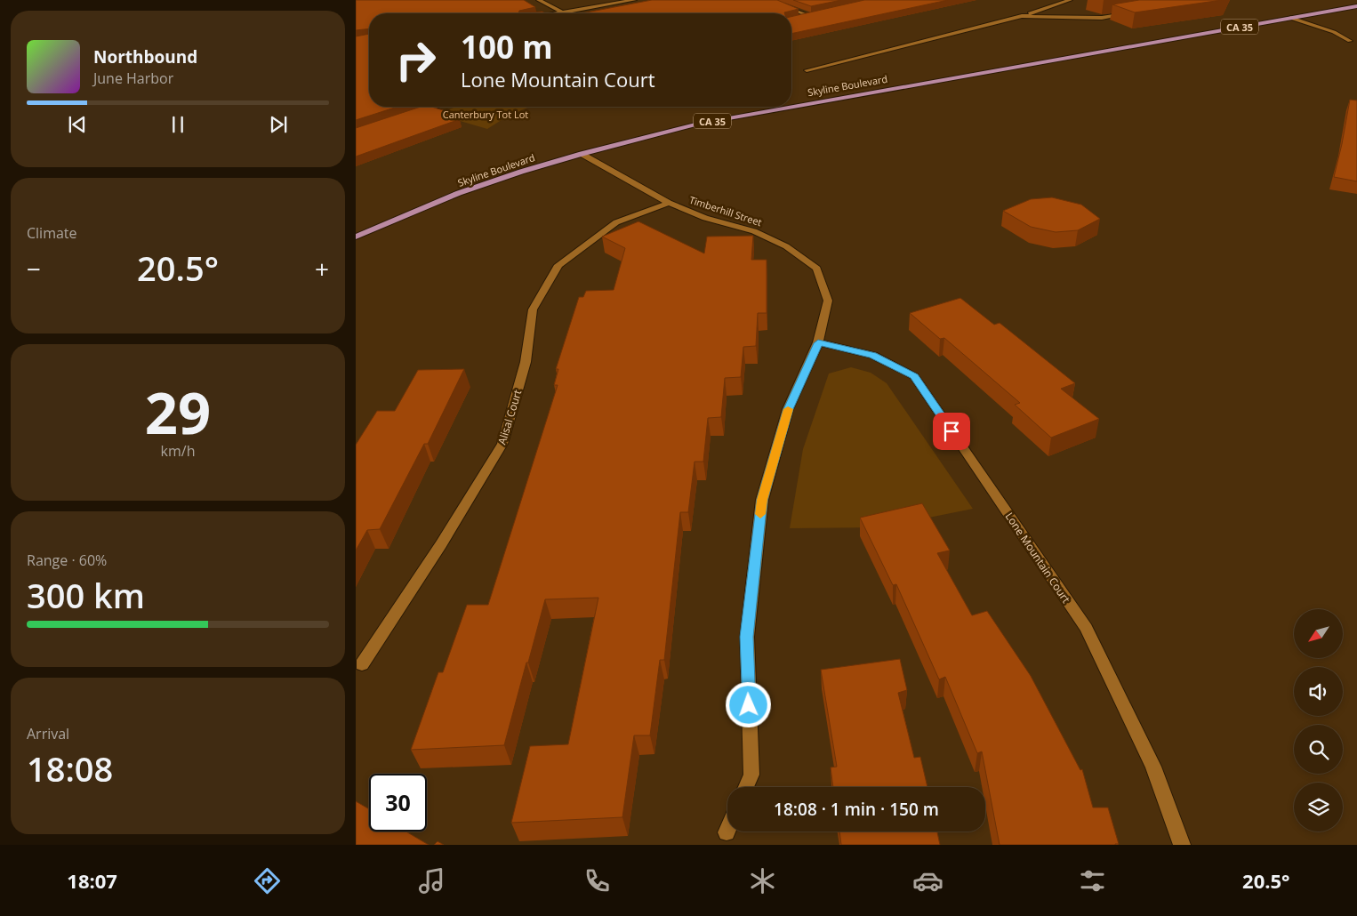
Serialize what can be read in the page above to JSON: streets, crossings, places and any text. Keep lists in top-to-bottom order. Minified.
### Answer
{"streets":{"main road":["CA 35","Skyline Boulevard"],"street":["Timberhill Street","Alisal Court","Lone Mountain Court"]},"crossings":[["Skyline Boulevard","Timberhill Street"],["Timberhill Street","Alisal Court"],["Timberhill Street","Lone Mountain Court"]],"parks":["Canterbury Tot Lot"],"north":"bottom left","page":{"turn":["100 m","Lone Mountain Court"],"song":["Northbound","June Harbor"],"tile":["Climate",["29","km/h"],["Range · 60%","300 km"],["Arrival","18:08"]],"heat":["−","20.5°","+"],"limit":"30","trip":"18:08 · 1 min · 150 m","tabs":["18:07","20.5°"]}}
